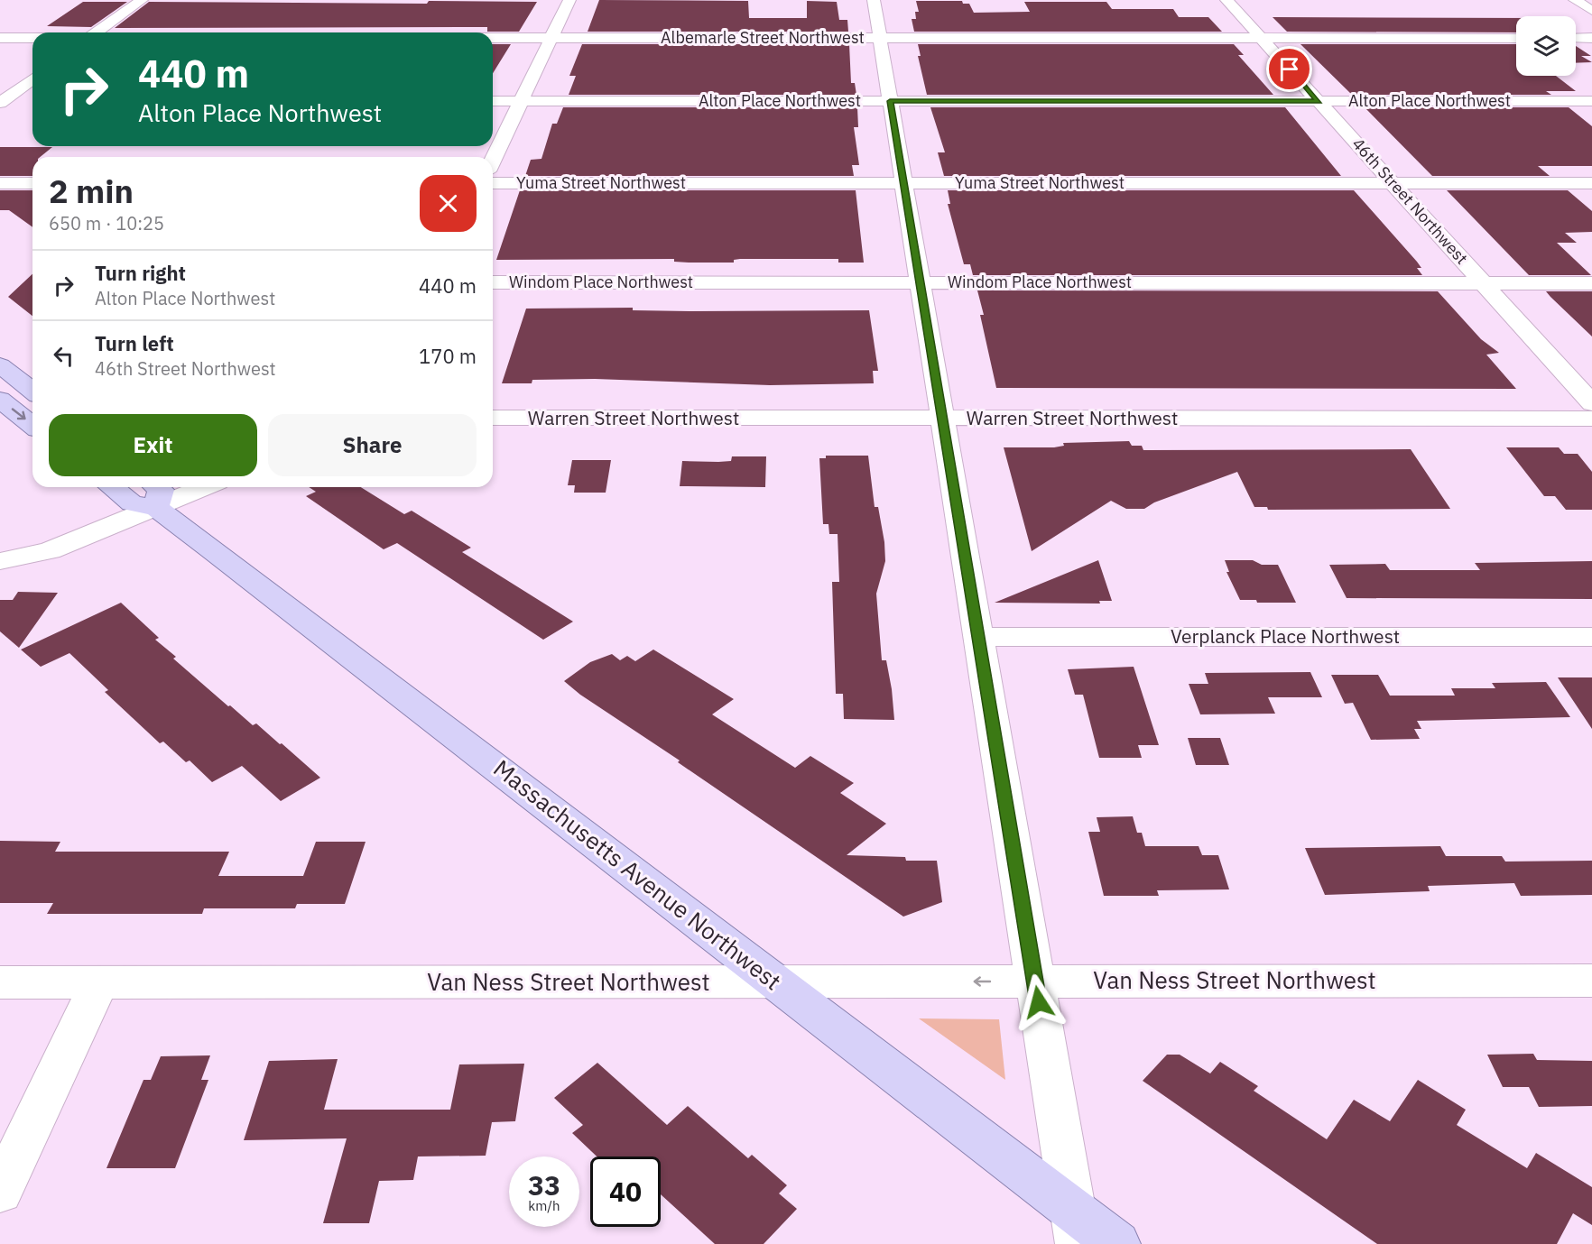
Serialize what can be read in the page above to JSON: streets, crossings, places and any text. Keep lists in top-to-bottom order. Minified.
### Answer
{"streets":{"main road":["Massachusetts Avenue Northwest"],"street":["Albemarle Street Northwest","Alton Place Northwest","Yuma Street Northwest","46th Street Northwest","Windom Place Northwest","Warren Street Northwest","Verplanck Place Northwest","Van Ness Street Northwest"]},"crossings":[["Albemarle Street Northwest","46th Street Northwest"],["Alton Place Northwest","46th Street Northwest"],["Yuma Street Northwest","46th Street Northwest"],["46th Street Northwest","Windom Place Northwest"],["Massachusetts Avenue Northwest","Van Ness Street Northwest"]],"page":{"turn":["440 m","Alton Place Northwest"],"heading":["2 min","650 m · 10:25"],"list":[{"name":"Turn right","note":"Alton Place Northwest","value":"440 m"},{"name":"Turn left","note":"46th Street Northwest","value":"170 m"}],"buttons":["Exit","Share"],"speed":"33 km/h","limit":"40"}}
